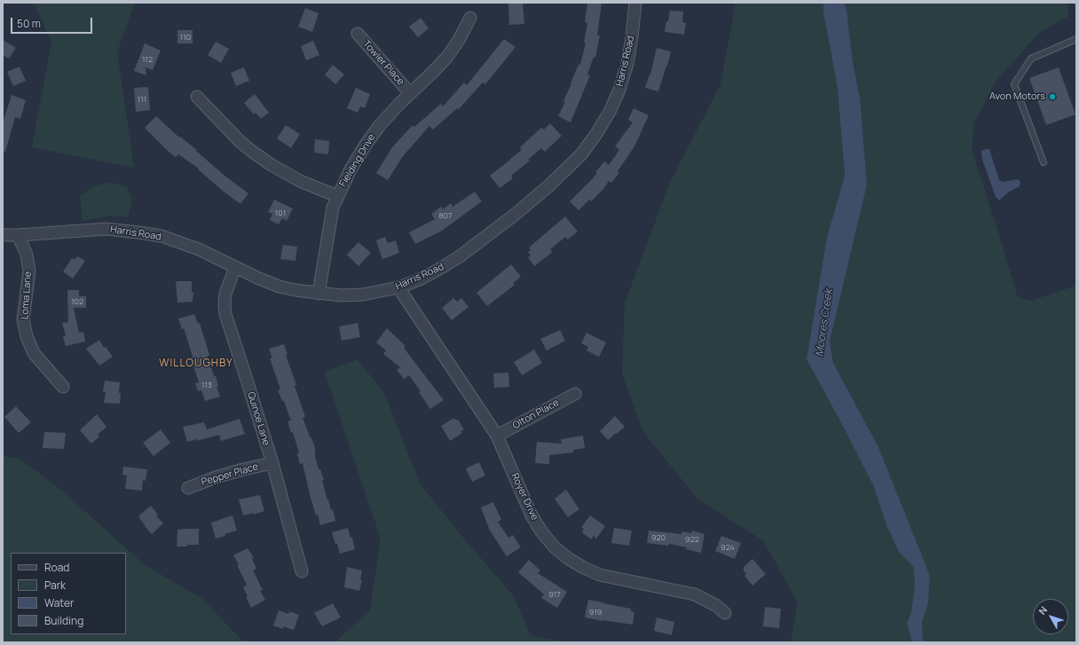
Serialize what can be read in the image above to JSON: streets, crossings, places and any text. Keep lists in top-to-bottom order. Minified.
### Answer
{"streets":{"street":["Harris Road","Towler Place","Fielding Drive","Loma Lane","Olton Place","Quince Lane","Pepper Place","Royer Drive"]},"crossings":[["Harris Road","Fielding Drive"],["Harris Road","Loma Lane"],["Harris Road","Quince Lane"],["Harris Road","Royer Drive"],["Towler Place","Fielding Drive"],["Olton Place","Royer Drive"],["Quince Lane","Pepper Place"]],"districts":["WILLOUGHBY"],"water":["Moores Creek"],"places":["Avon Motors"],"house_numbers":["110","112","111","101","807","102","113","920","922","924","917","919"],"legend":["Road","Park","Water","Building"],"scale_bar":"50 m","north":"top left"}
